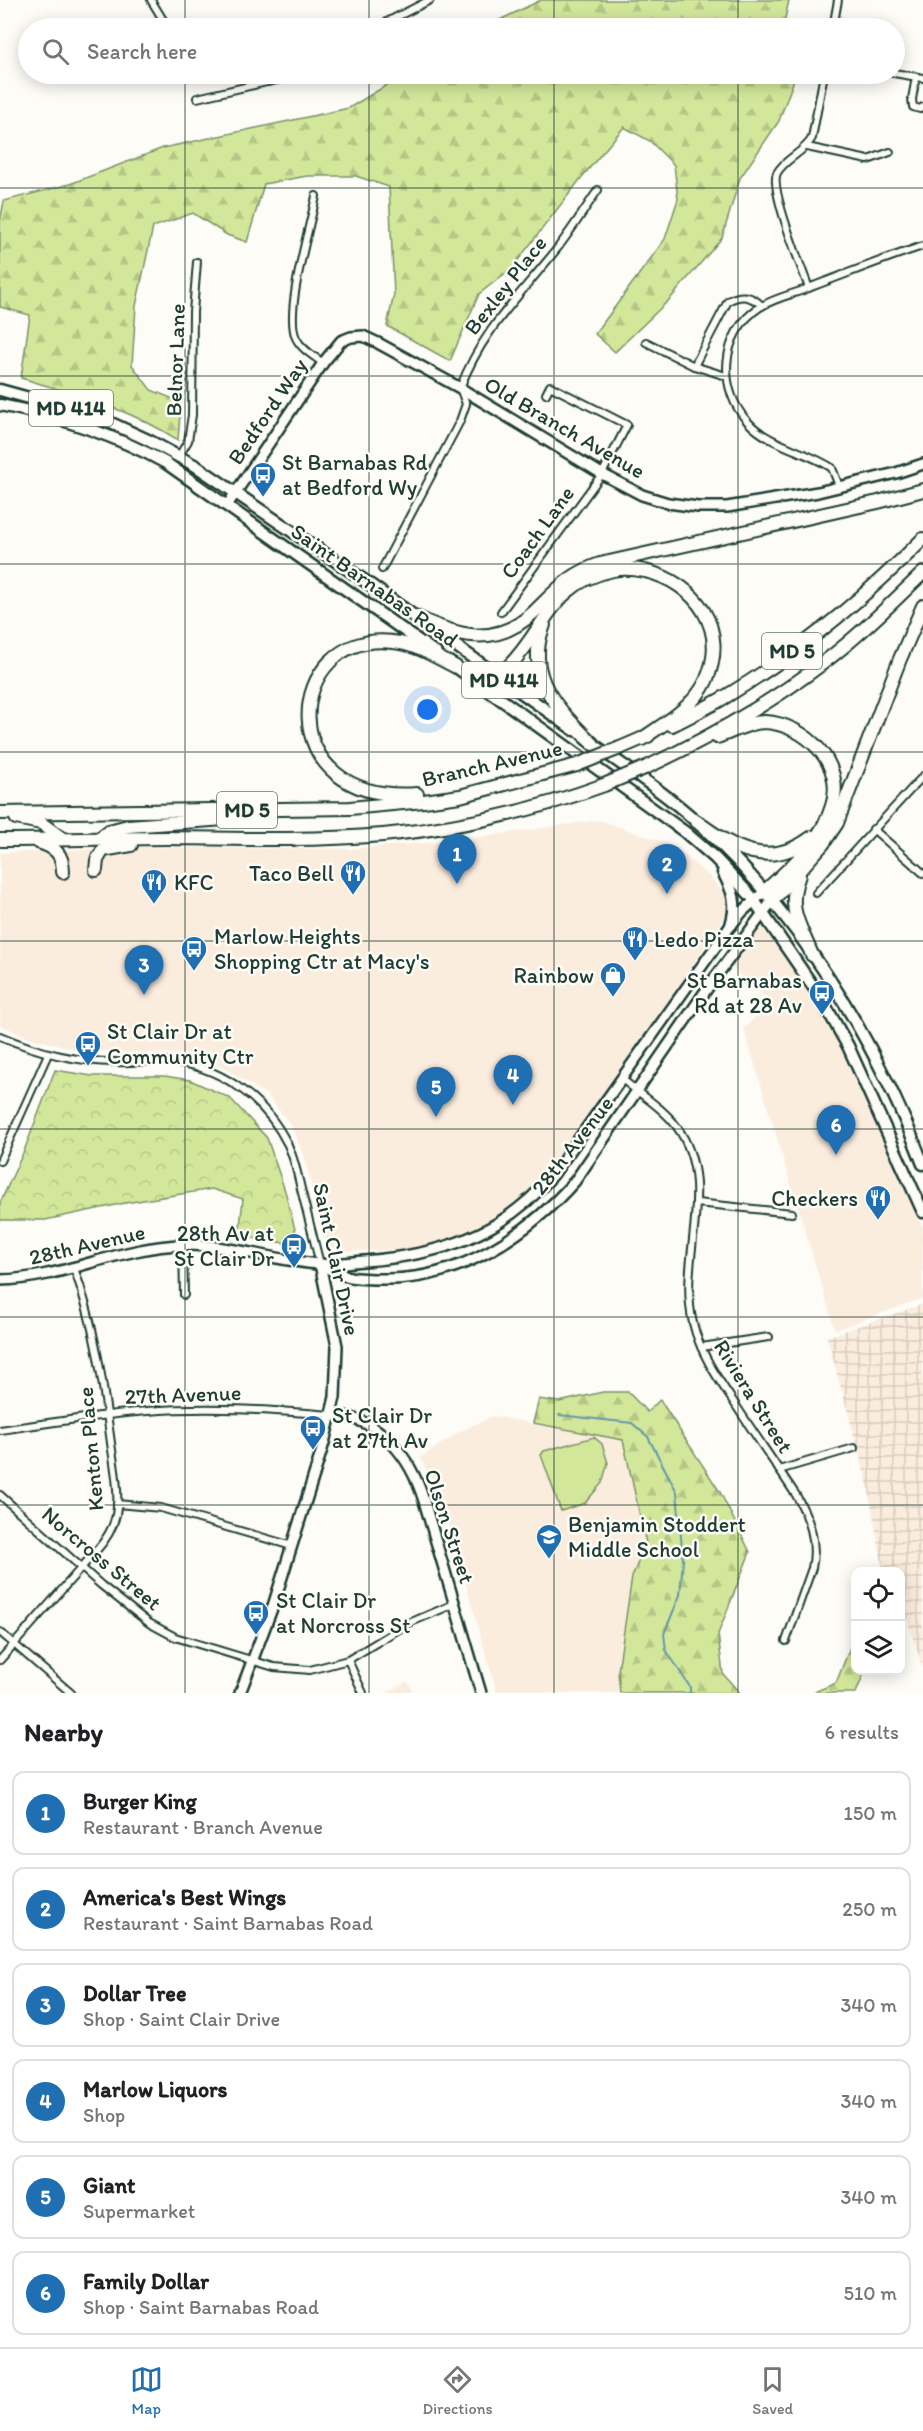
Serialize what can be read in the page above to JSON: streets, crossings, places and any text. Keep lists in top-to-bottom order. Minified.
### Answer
{"streets":{"highway":["MD 5","Branch Avenue"],"main road":["MD 414","Saint Barnabas Road"],"street":["Bexley Place","Belnor Lane","Bedford Way","Old Branch Avenue","Coach Lane","28th Avenue","Saint Clair Drive","27th Avenue","Riviera Street","Kenton Place","Olson Street","Norcross Street"]},"crossings":[["Bexley Place","Old Branch Avenue"],["Belnor Lane","Saint Barnabas Road"],["Bedford Way","Old Branch Avenue"],["Bedford Way","Saint Barnabas Road"],["Old Branch Avenue","Coach Lane"],["Saint Barnabas Road","28th Avenue"],["28th Avenue","Saint Clair Drive"],["28th Avenue","Riviera Street"],["28th Avenue","Kenton Place"],["Saint Clair Drive","27th Avenue"],["Saint Clair Drive","Olson Street"],["Saint Clair Drive","Norcross Street"],["27th Avenue","Kenton Place"],["27th Avenue","Olson Street"],["Kenton Place","Norcross Street"],["Olson Street","Norcross Street"]],"places":{"bus stop":["St Barnabas Rd at Bedford Wy","Marlow Heights Shopping Ctr at Macy's","St Barnabas Rd at 28 Av","St Clair Dr at Community Ctr","28th Av at St Clair Dr","St Clair Dr at 27th Av","St Clair Dr at Norcross St"],"restaurant":["Taco Bell","KFC","Ledo Pizza","Checkers"],"shop":["Rainbow"],"school or university":["Benjamin Stoddert Middle School"]},"page":{"search":"Search here","pins":["1","2","3","4","5","6"],"heading":["Nearby","6 results"],"list":[{"mark":"1","name":"Burger King","note":"Restaurant · Branch Avenue","value":"150 m"},{"mark":"2","name":"America's Best Wings","note":"Restaurant · Saint Barnabas Road","value":"250 m"},{"mark":"3","name":"Dollar Tree","note":"Shop · Saint Clair Drive","value":"340 m"},{"mark":"4","name":"Marlow Liquors","note":"Shop","value":"340 m"},{"mark":"5","name":"Giant","note":"Supermarket","value":"340 m"},{"mark":"6","name":"Family Dollar","note":"Shop · Saint Barnabas Road","value":"510 m"}],"nav":["Map","Directions","Saved"]}}
